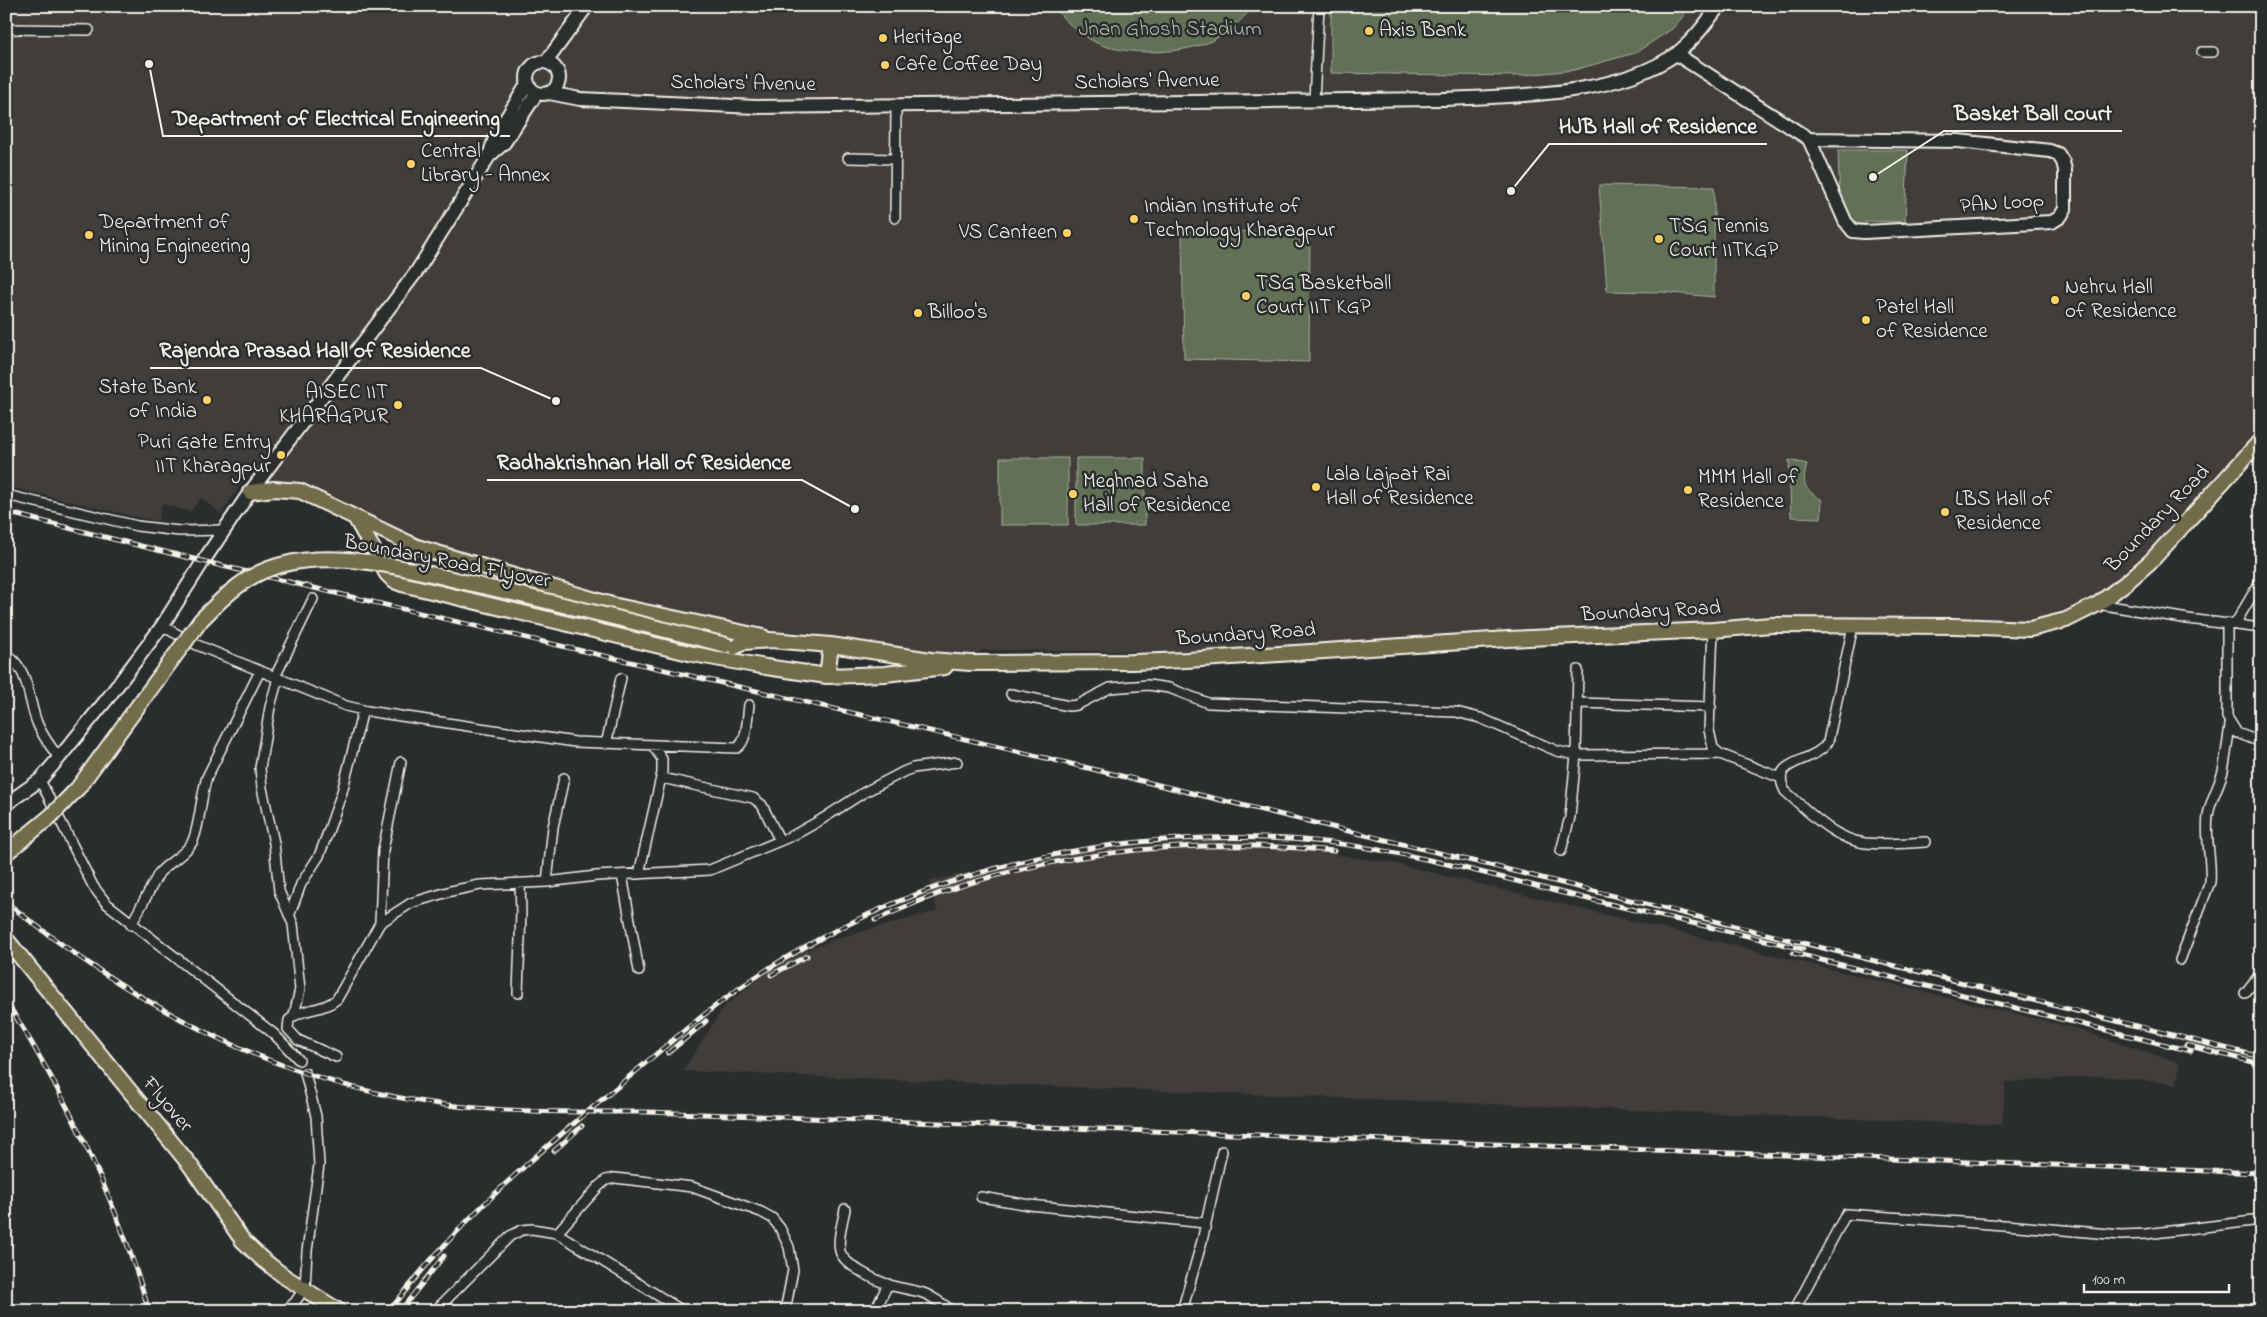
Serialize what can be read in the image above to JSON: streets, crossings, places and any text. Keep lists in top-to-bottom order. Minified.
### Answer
{"streets":{"main road":["Boundary Road","Boundary Road Flyover","Flyover"],"street":["Scholars' Avenue","PAN Loop"]},"crossings":[["Boundary Road","Boundary Road Flyover"]],"parks":["Jnan Ghosh Stadium"],"places":["Axis Bank","Heritage","Department of Electrical Engineering","Cafe Coffee Day","Central Library - Annex","Basket Ball court","HJB Hall of Residence","Indian Institute of Technology Kharagpur","VS Canteen","Department of Mining Engineering","TSG Tennis Court IITKGP","TSG Basketball Court IIT KGP","Nehru Hall of Residence","Billoo's","Patel Hall of Residence","State Bank of India","Rajendra Prasad Hall of Residence","AISEC IIT KHARAGPUR","Puri Gate Entry IIT Kharagpur","Lala Lajpat Rai Hall of Residence","MMM Hall of Residence","Meghnad Saha Hall of Residence","Radhakrishnan Hall of Residence","LBS Hall of Residence"],"scale_bar":"100 m"}
